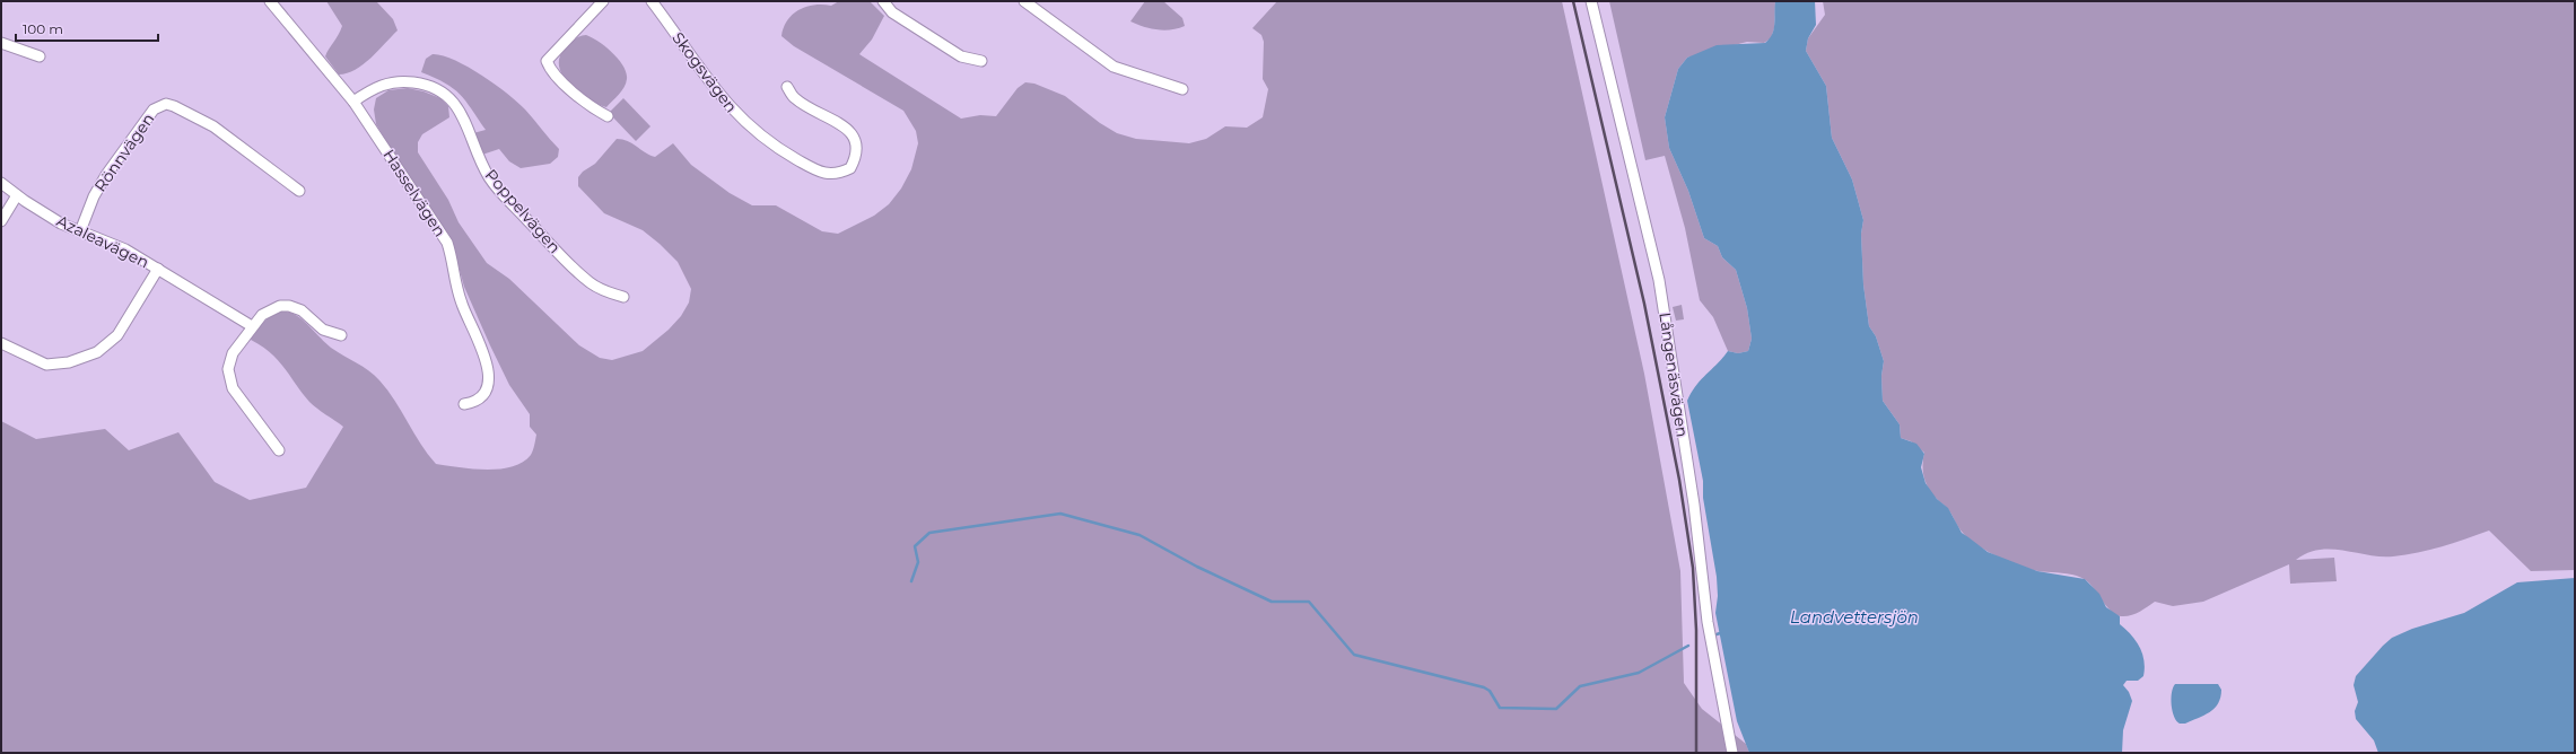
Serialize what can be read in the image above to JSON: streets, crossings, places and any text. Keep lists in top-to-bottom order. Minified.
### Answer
{"streets":{"street":["Skogsvägen","Rönnvägen","Hasselvägen","Poppelvägen","Azaleavägen","Långenäsvägen"]},"crossings":[["Rönnvägen","Azaleavägen"],["Hasselvägen","Poppelvägen"]],"water":["Landvettersjön"],"scale_bar":"100 m"}
